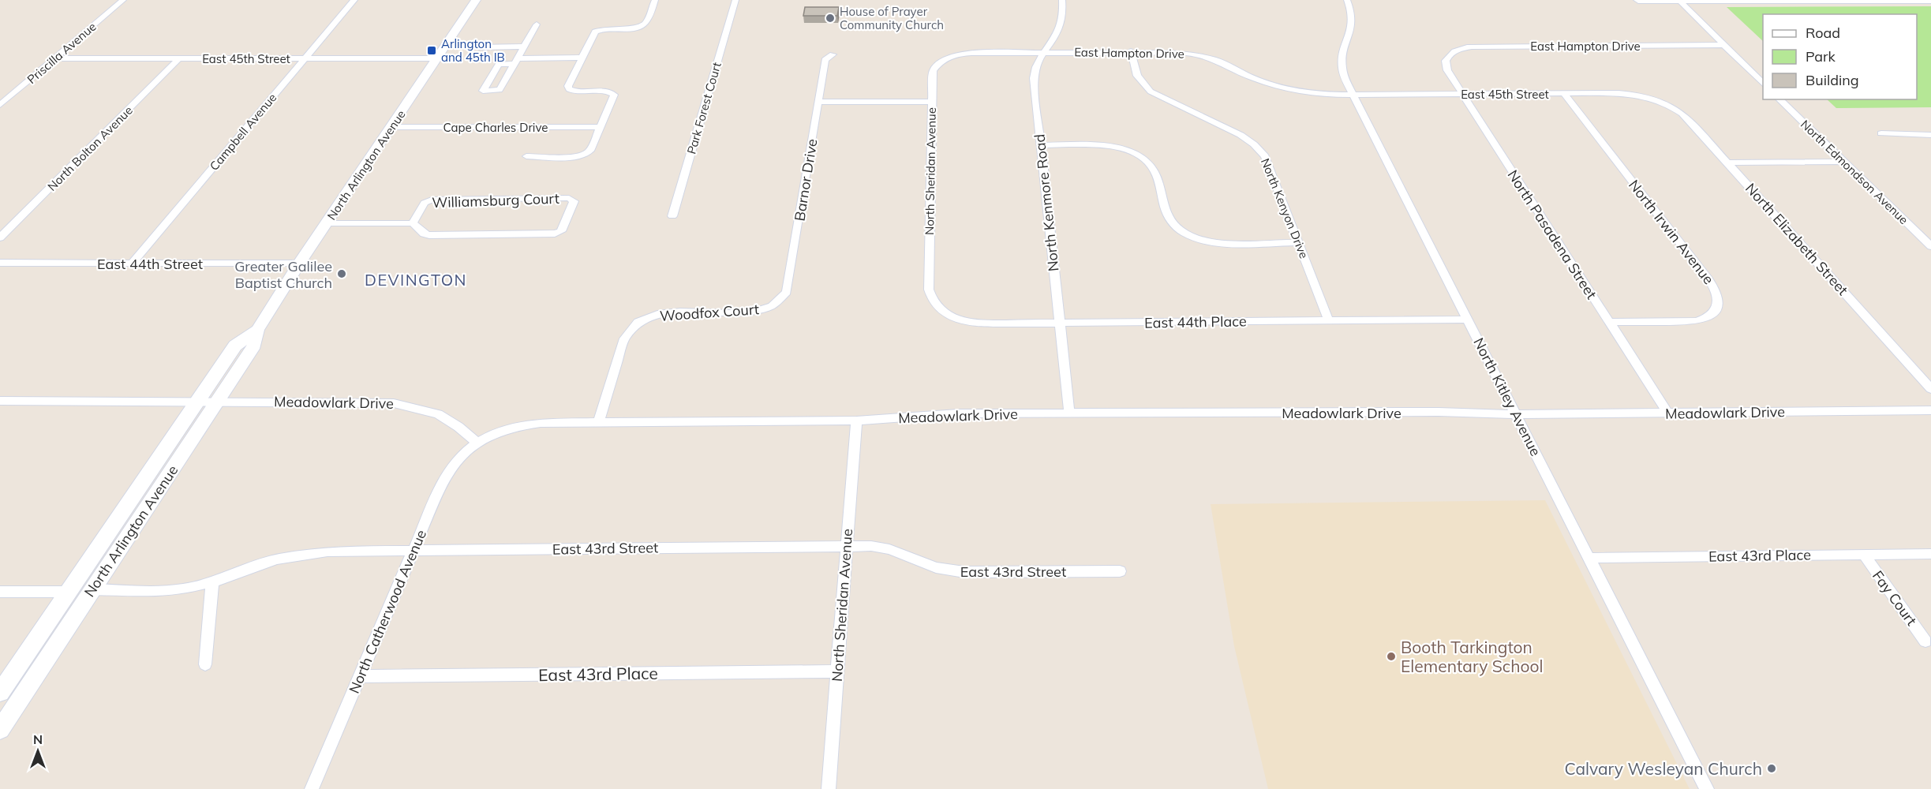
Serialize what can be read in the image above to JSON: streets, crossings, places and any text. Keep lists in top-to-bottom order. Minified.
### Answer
{"streets":{"main road":["North Arlington Avenue"],"street":["East Hampton Drive","Priscilla Avenue","East 45th Street","Park Forest Court","Cape Charles Drive","Campbell Avenue","North Bolton Avenue","North Sheridan Avenue","North Edmondson Avenue","Barnor Drive","Williamsburg Court","North Kenmore Road","North Kenyon Drive","North Irwin Avenue","North Pasadena Street","North Elizabeth Street","East 44th Street","Woodfox Court","East 44th Place","North Kitley Avenue","Meadowlark Drive","East 43rd Street","East 43rd Place","Fay Court","North Catherwood Avenue"]},"crossings":[["East Hampton Drive","East 45th Street"],["East Hampton Drive","North Sheridan Avenue"],["East Hampton Drive","North Kenmore Road"],["East Hampton Drive","North Kenyon Drive"],["East Hampton Drive","North Pasadena Street"],["East Hampton Drive","North Kitley Avenue"],["Priscilla Avenue","East 45th Street"],["East 45th Street","Campbell Avenue"],["East 45th Street","North Bolton Avenue"],["East 45th Street","North Arlington Avenue"],["East 45th Street","North Irwin Avenue"],["East 45th Street","North Pasadena Street"],["East 45th Street","North Elizabeth Street"],["East 45th Street","North Kitley Avenue"],["Cape Charles Drive","North Arlington Avenue"],["Campbell Avenue","East 44th Street"],["North Arlington Avenue","East 44th Street"],["North Arlington Avenue","Meadowlark Drive"],["North Arlington Avenue","East 43rd Street"],["North Sheridan Avenue","East 44th Place"],["North Sheridan Avenue","Meadowlark Drive"],["North Sheridan Avenue","East 43rd Street"],["North Sheridan Avenue","East 43rd Place"],["Barnor Drive","Woodfox Court"],["North Kenmore Road","East 44th Place"],["North Kenmore Road","Meadowlark Drive"],["North Kenyon Drive","East 44th Place"],["North Irwin Avenue","North Pasadena Street"],["North Pasadena Street","Meadowlark Drive"],["Woodfox Court","Meadowlark Drive"],["East 44th Place","North Kitley Avenue"],["North Kitley Avenue","Meadowlark Drive"],["North Kitley Avenue","East 43rd Place"],["Meadowlark Drive","North Catherwood Avenue"],["East 43rd Street","North Catherwood Avenue"],["East 43rd Place","Fay Court"],["East 43rd Place","North Catherwood Avenue"]],"districts":["DEVINGTON"],"places":{"other":["House of Prayer Community Church","Greater Galilee Baptist Church","Booth Tarkington Elementary School","Calvary Wesleyan Church"],"transit":["Arlington and 45th IB"]},"legend":["Road","Park","Building"],"north":"top"}
